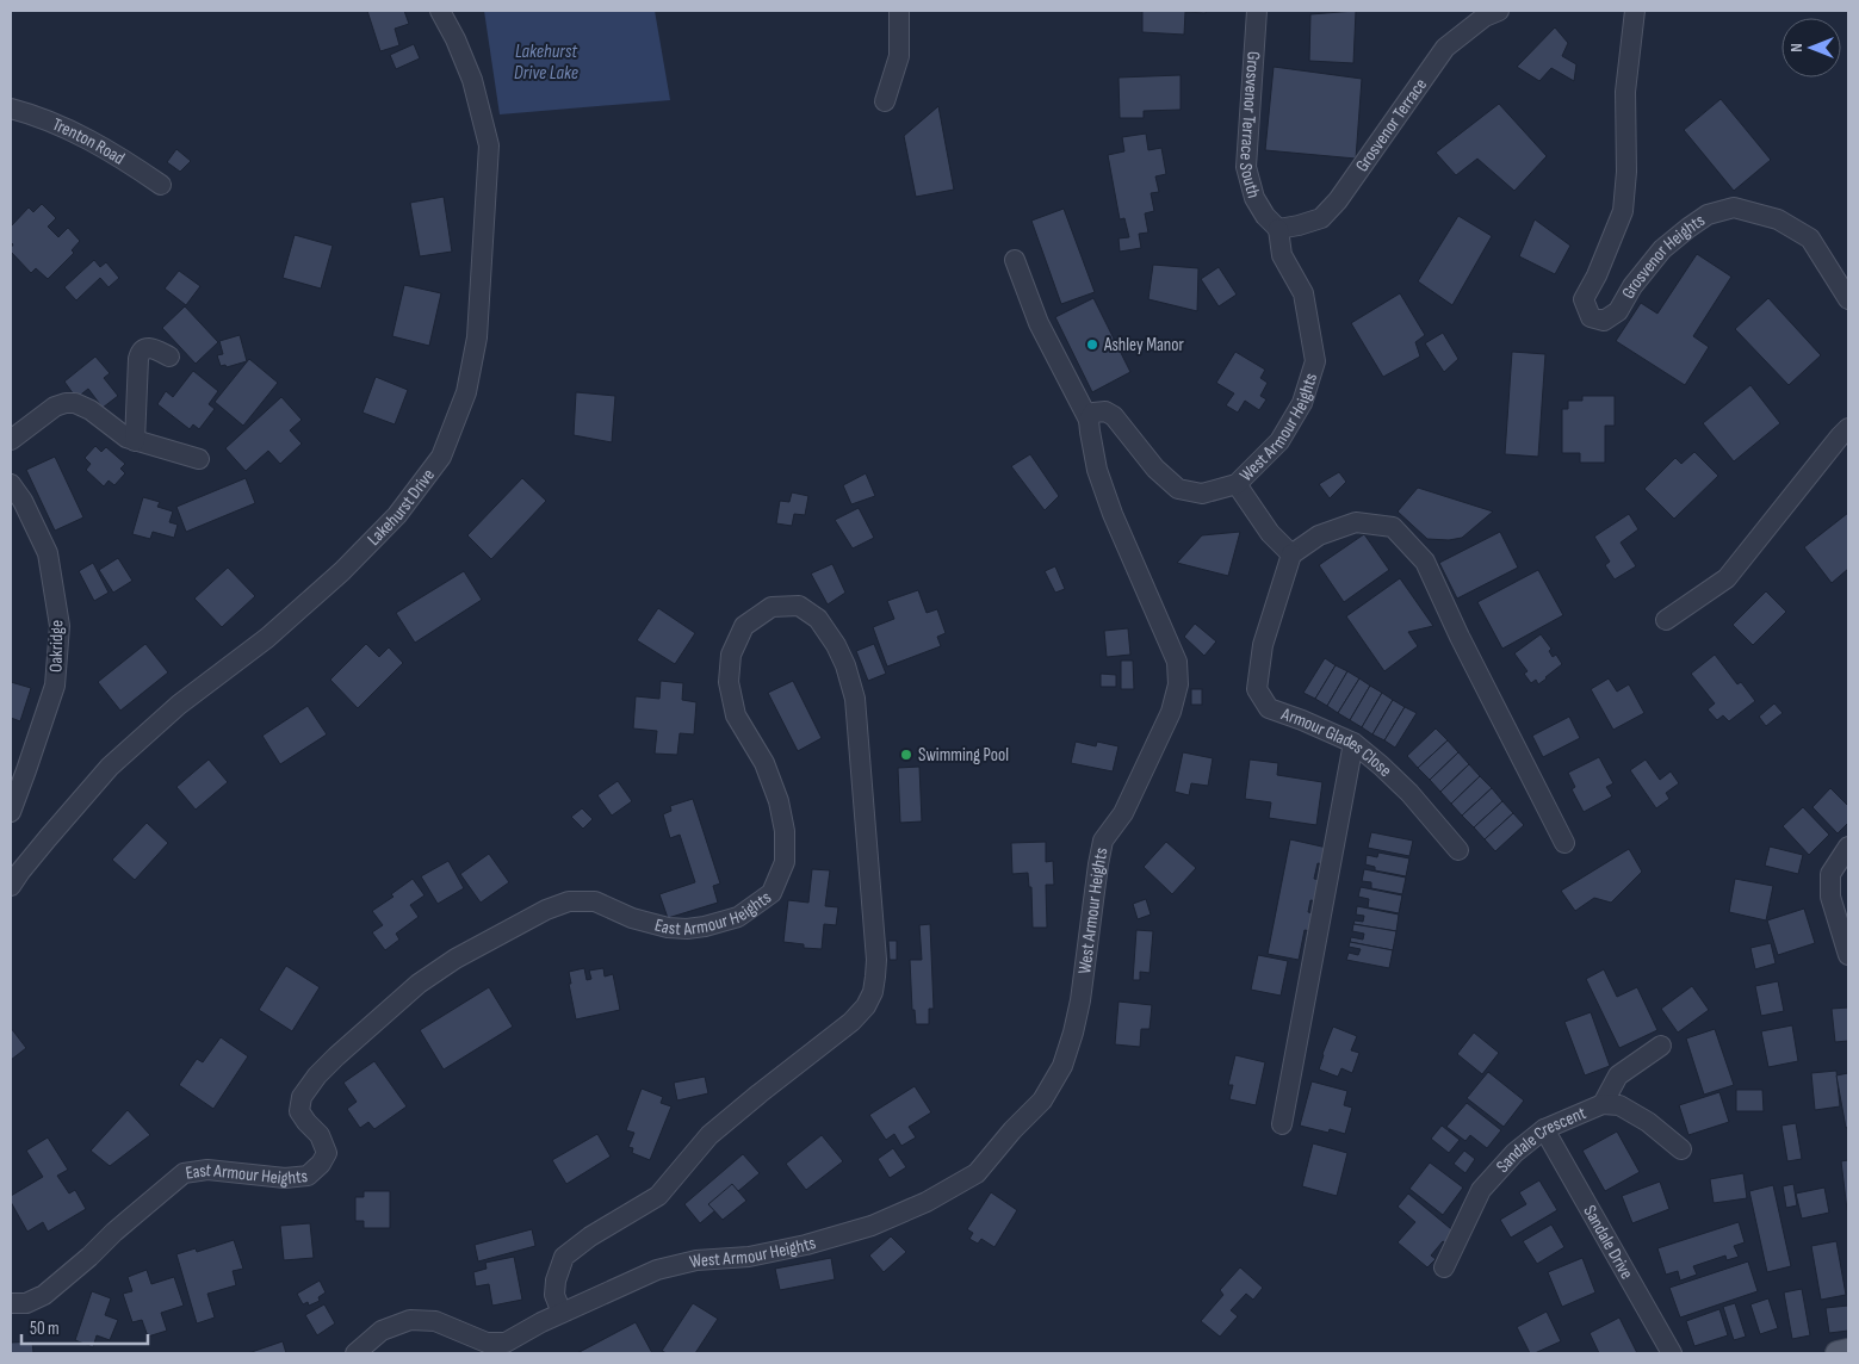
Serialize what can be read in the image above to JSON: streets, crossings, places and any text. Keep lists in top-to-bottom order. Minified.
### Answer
{"streets":{"street":["Grosvenor Terrace South","Grosvenor Terrace","Trenton Road","Grosvenor Heights","West Armour Heights","Lakehurst Drive","Oakridge","Armour Glades Close","East Armour Heights","Sandale Crescent","Sandale Drive"]},"crossings":[["Grosvenor Terrace South","Grosvenor Terrace"],["Grosvenor Terrace South","West Armour Heights"],["Grosvenor Terrace","West Armour Heights"],["West Armour Heights","East Armour Heights"],["Sandale Crescent","Sandale Drive"]],"water":["Lakehurst Drive Lake"],"places":["Ashley Manor","Swimming Pool"],"scale_bar":"50 m","north":"left"}
